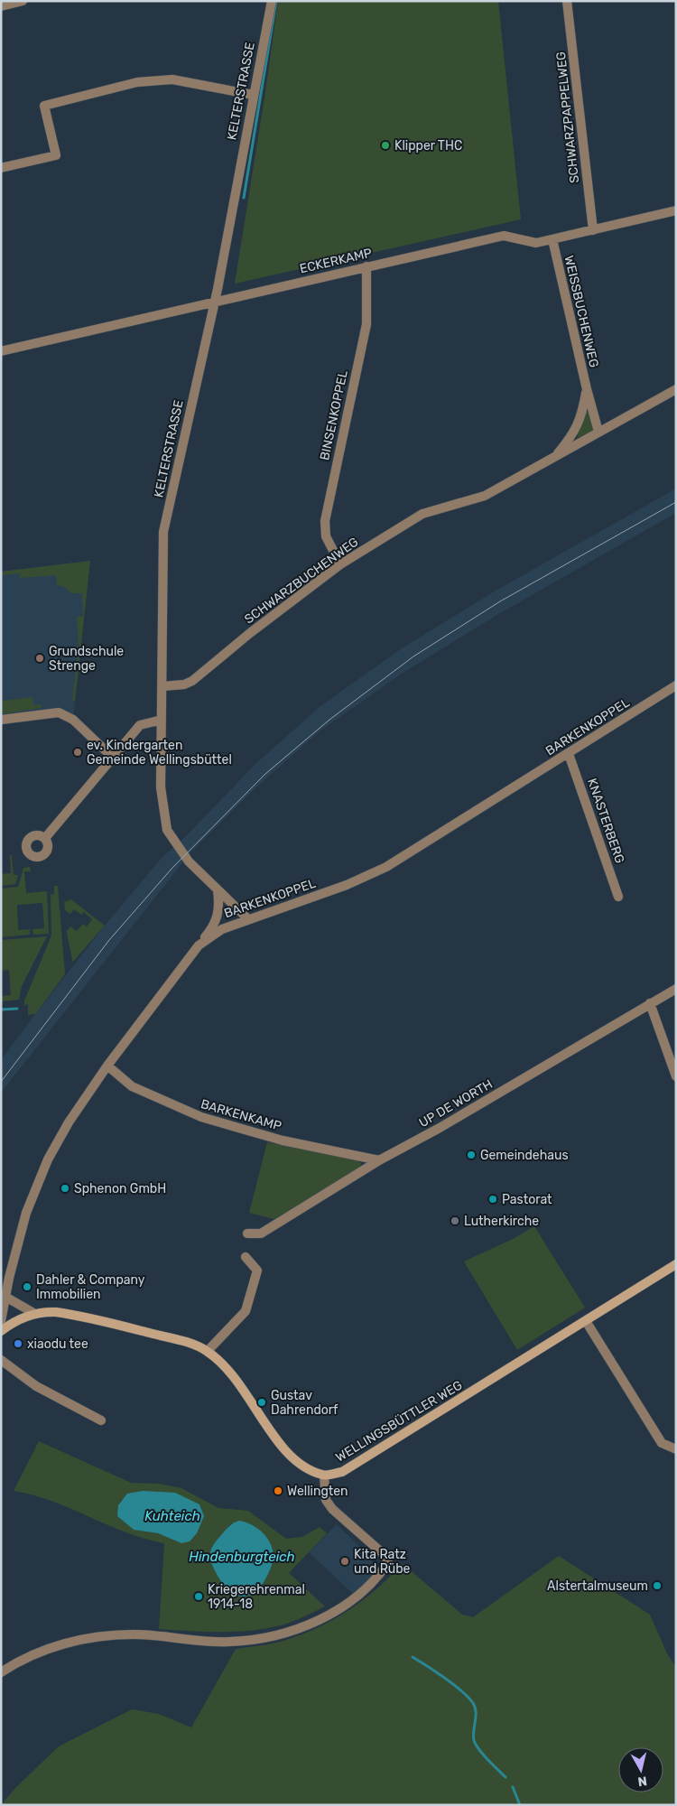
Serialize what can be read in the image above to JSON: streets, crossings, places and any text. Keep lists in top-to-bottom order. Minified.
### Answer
{"streets":{"main road":["WELLINGSBÜTTLER WEG"],"street":["KELTERSTRASSE","SCHWARZPAPPELWEG","ECKERKAMP","WEISSBUCHENWEG","BINSENKOPPEL","SCHWARZBUCHENWEG","BARKENKOPPEL","KNASTERBERG","UP DE WORTH","BARKENKAMP"]},"crossings":[["KELTERSTRASSE","ECKERKAMP"],["KELTERSTRASSE","SCHWARZBUCHENWEG"],["KELTERSTRASSE","BARKENKOPPEL"],["SCHWARZPAPPELWEG","ECKERKAMP"],["ECKERKAMP","WEISSBUCHENWEG"],["ECKERKAMP","BINSENKOPPEL"],["WEISSBUCHENWEG","SCHWARZBUCHENWEG"],["BINSENKOPPEL","SCHWARZBUCHENWEG"],["BARKENKOPPEL","KNASTERBERG"],["BARKENKOPPEL","BARKENKAMP"],["UP DE WORTH","BARKENKAMP"]],"water":["Kuhteich","Hindenburgteich"],"places":["Klipper THC","Grundschule Strenge","ev. Kindergarten Gemeinde Wellingsbüttel","Gemeindehaus","Sphenon GmbH","Pastorat","Lutherkirche","Dahler & Company Immobilien","xiaodu tee","Gustav Dahrendorf","Wellingten","Kita Ratz und Rübe","Alstertalmuseum","Kriegerehrenmal 1914-18"],"north":"bottom"}
